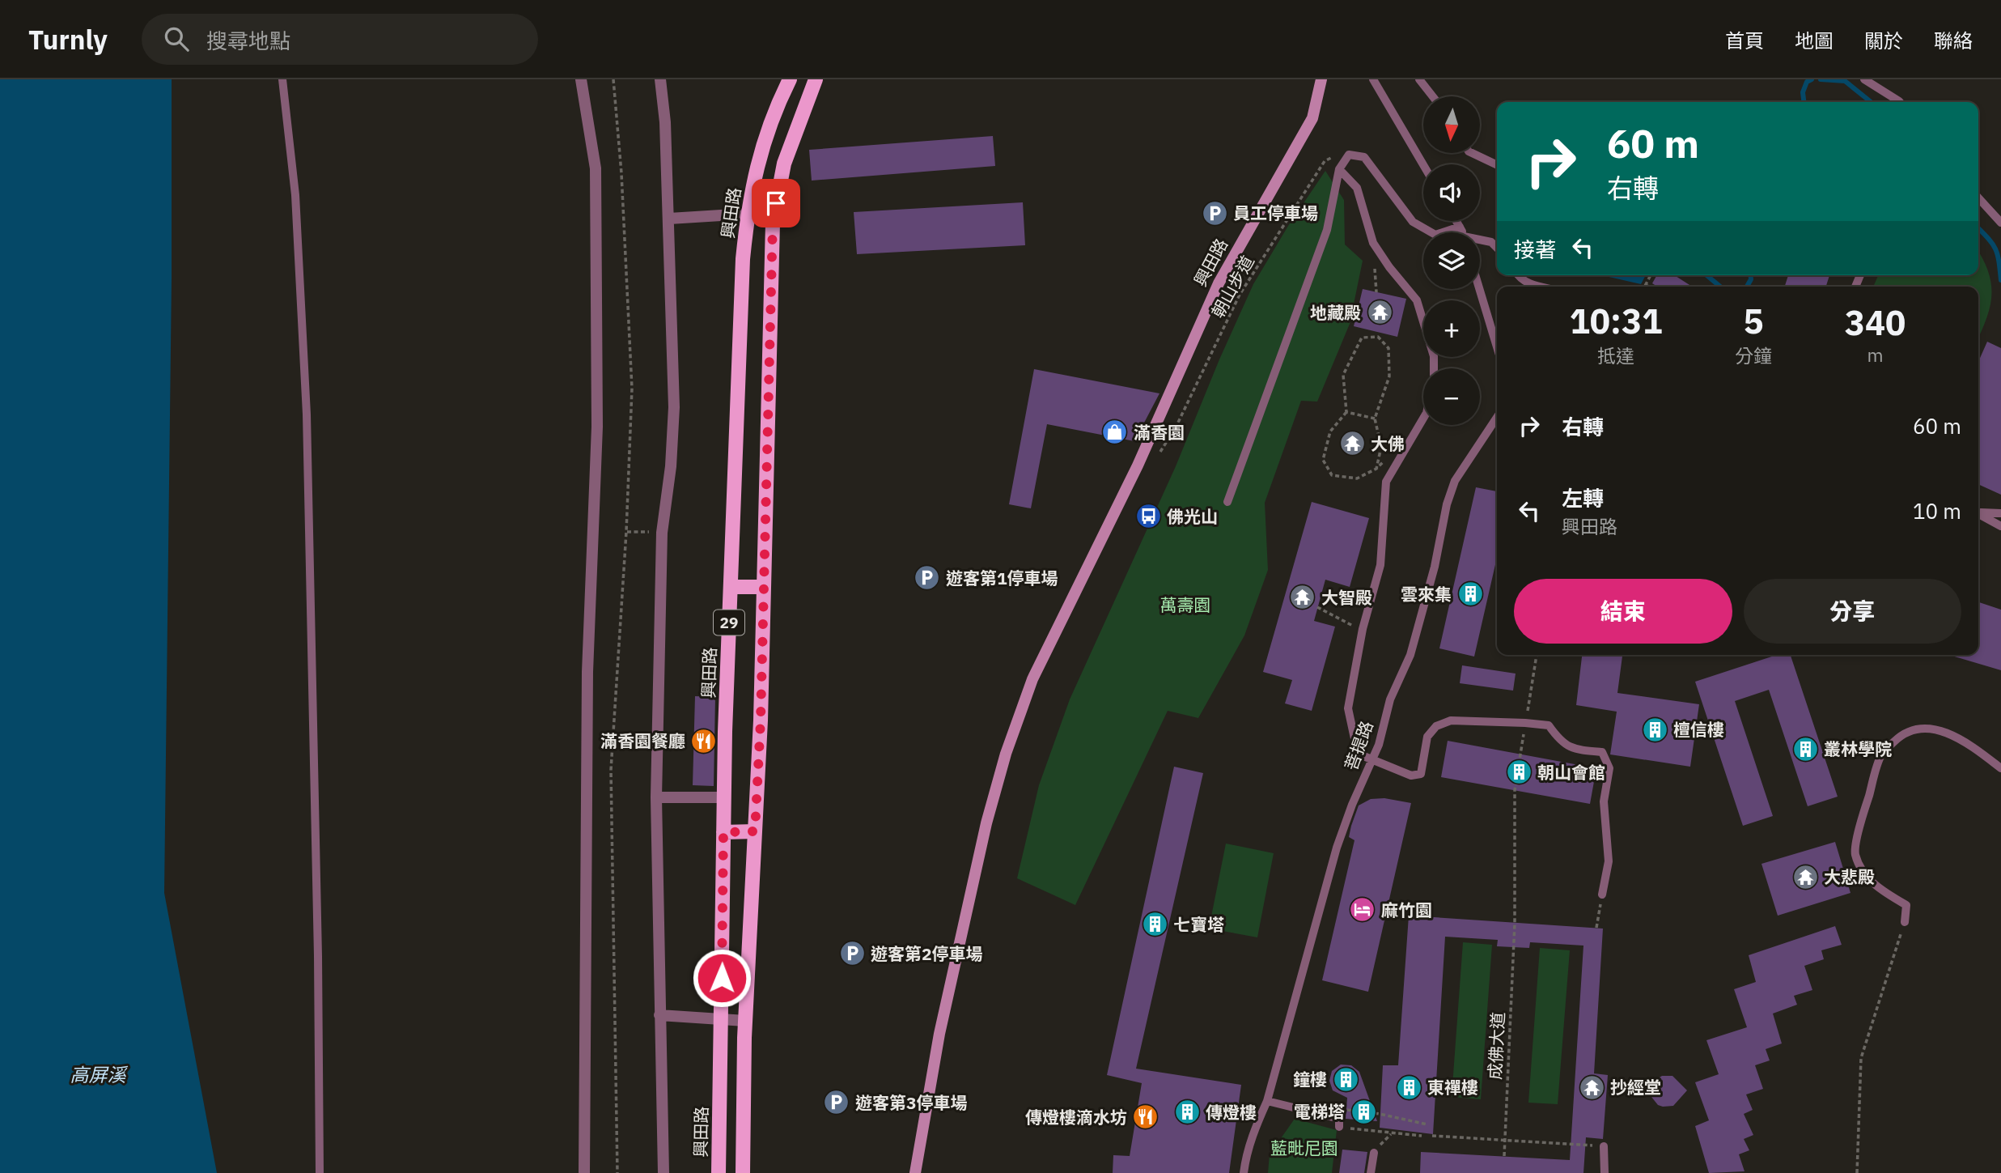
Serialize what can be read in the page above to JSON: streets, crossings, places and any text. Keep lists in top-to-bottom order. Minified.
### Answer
{"streets":{"main road":["興田路","29"],"lane":["菩提路"],"path":["朝山步道","成佛大道"]},"water":["高屏溪"],"parks":["萬壽園","藍毗尼園"],"places":{"parking":["員工停車場","遊客第1停車場","遊客第2停車場","遊客第3停車場"],"temple":["地藏殿","大佛","大智殿","大悲殿","抄經堂"],"shop":["滿香園"],"bus stop":["佛光山"],"building":["雲來集","檀信樓","叢林學院","朝山會館","七寶塔","鐘樓","東禪樓","電梯塔","傳燈樓"],"restaurant":["滿香園餐廳","傳燈樓滴水坊"],"hotel":["麻竹園"]},"north":"bottom","page":{"header":"Turnly","search":"搜尋地點","nav":["首頁","地圖","關於","聯絡"],"map_buttons":["+","−"],"turn":["60 m","右轉"],"then":"接著","eta":["10:31","抵達","5","分鐘","340","m"],"list":[{"name":"右轉","value":"60 m"},{"name":"左轉","note":"興田路","value":"10 m"}],"buttons":["結束","分享"]}}
